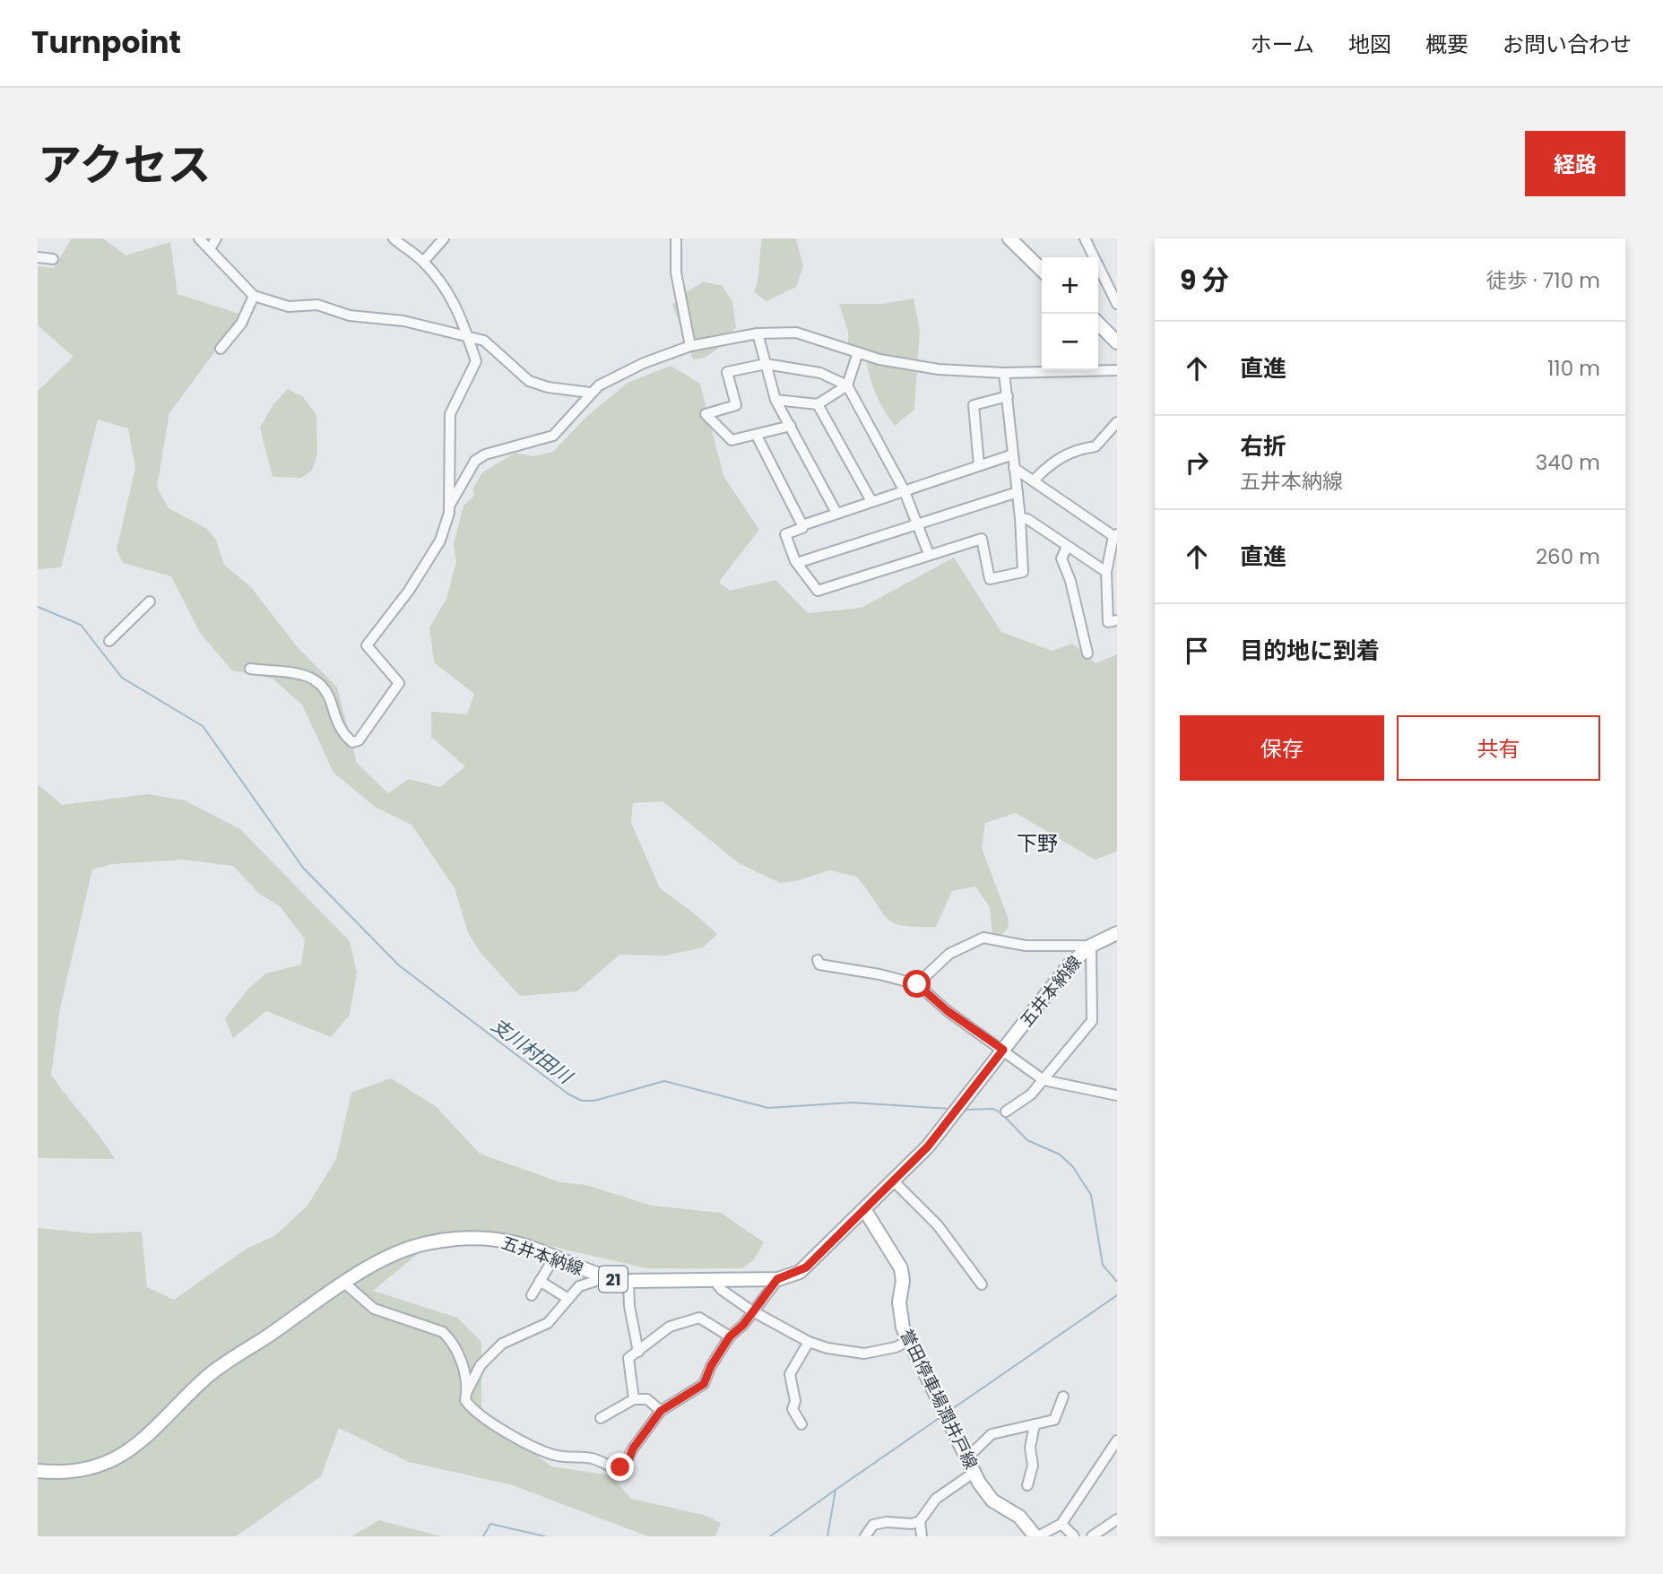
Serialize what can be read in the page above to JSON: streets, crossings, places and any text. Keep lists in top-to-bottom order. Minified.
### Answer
{"streets":{"main road":["五井本納線","21","誉田停車場潤井戸線"]},"crossings":[["五井本納線","誉田停車場潤井戸線"]],"districts":["下野"],"water":["支川村田川"],"page":{"header":"Turnpoint","nav":["ホーム","地図","概要","お問い合わせ"],"title":"アクセス","buttons":["経路",["保存","共有"]],"heading":["9 分","徒歩 · 710 m"],"map_buttons":["+","−"],"list":[["直進","110 m"],["右折","五井本納線","340 m"],["直進","260 m"],"目的地に到着"]}}
